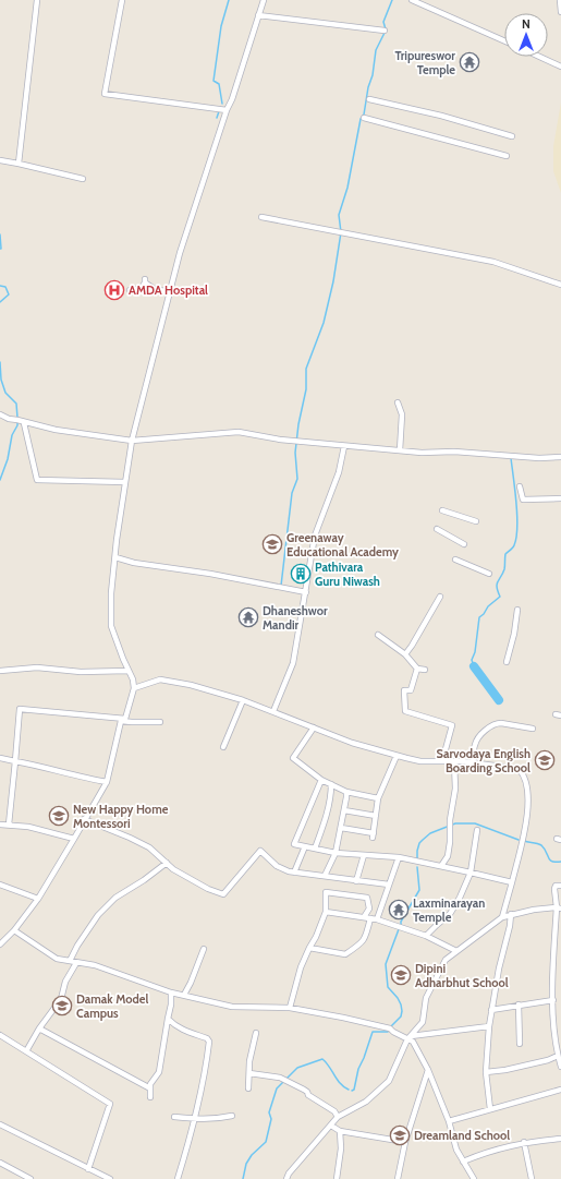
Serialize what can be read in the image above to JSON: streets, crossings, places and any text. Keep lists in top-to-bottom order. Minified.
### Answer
{"places":{"temple":["Tripureswor Temple","Dhaneshwor Mandir","Laxminarayan Temple"],"hospital":["AMDA Hospital"],"school or university":["Greenaway Educational Academy","Sarvodaya English Boarding School","New Happy Home Montessori","Dipini Adharbhut School","Damak Model Campus","Dreamland School"],"building":["Pathivara Guru Niwash"]},"north":"top"}
